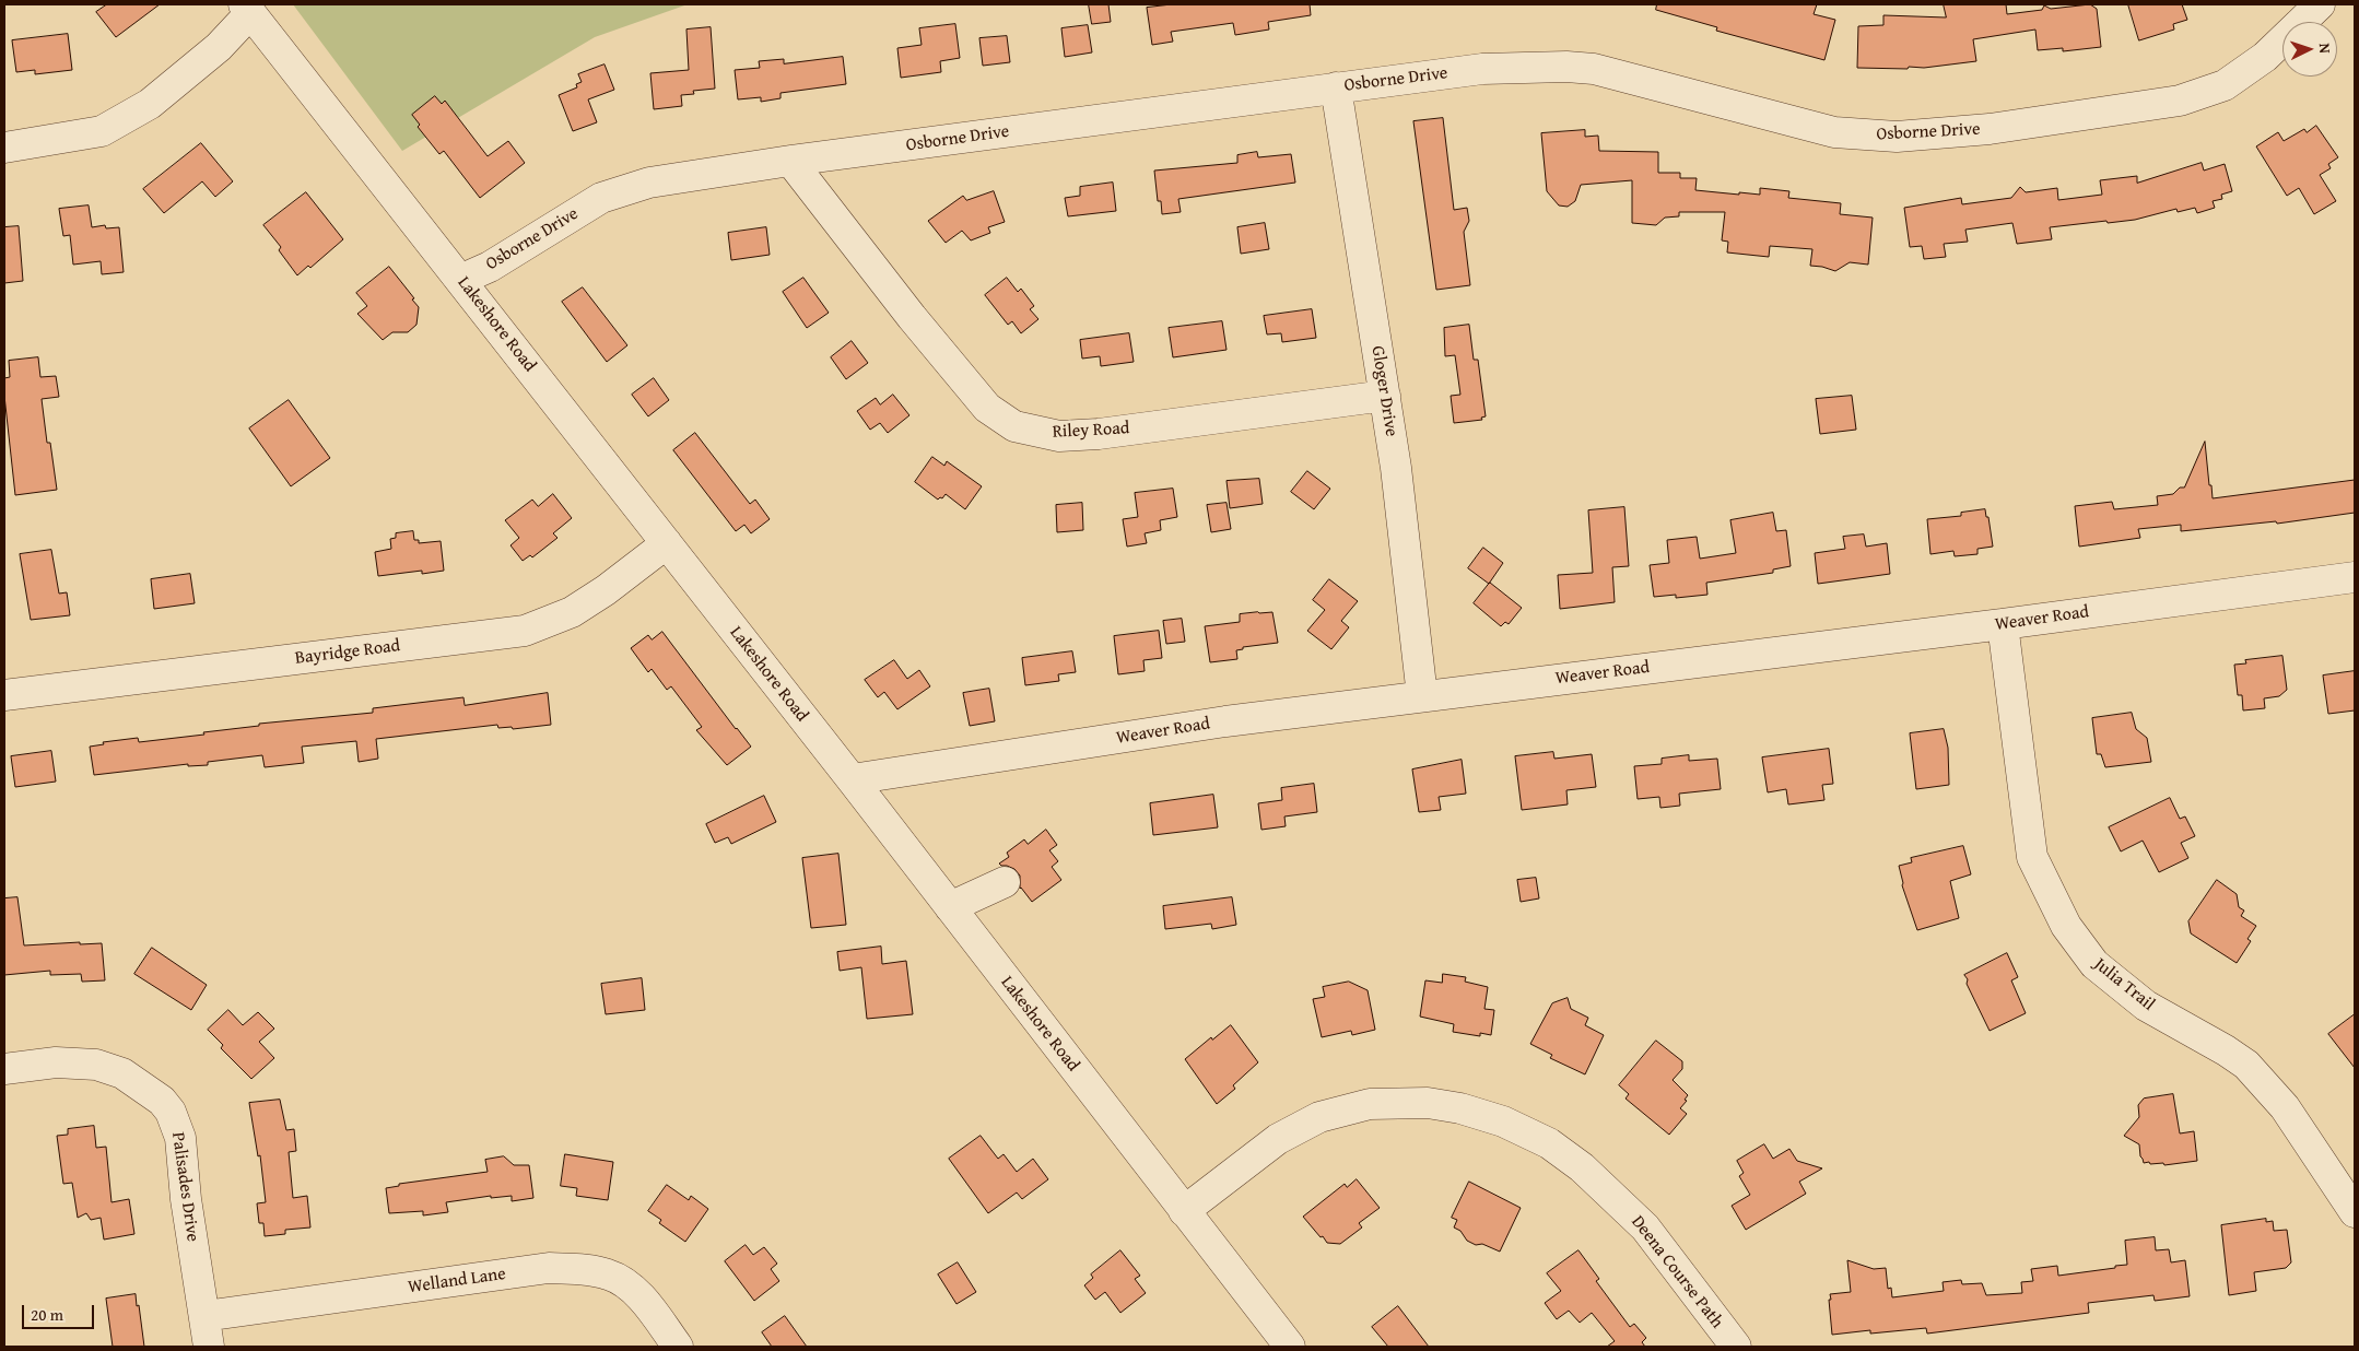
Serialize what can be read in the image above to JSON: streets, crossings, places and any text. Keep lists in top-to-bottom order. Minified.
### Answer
{"streets":{"street":["Osborne Drive","Lakeshore Road","Gloger Drive","Riley Road","Weaver Road","Bayridge Road","Julia Trail","Palisades Drive","Deena Course Path","Welland Lane"]},"crossings":[["Osborne Drive","Lakeshore Road"],["Osborne Drive","Gloger Drive"],["Osborne Drive","Riley Road"],["Lakeshore Road","Weaver Road"],["Lakeshore Road","Bayridge Road"],["Lakeshore Road","Deena Course Path"],["Gloger Drive","Riley Road"],["Gloger Drive","Weaver Road"],["Weaver Road","Julia Trail"],["Palisades Drive","Welland Lane"]],"scale_bar":"20 m","north":"right"}
